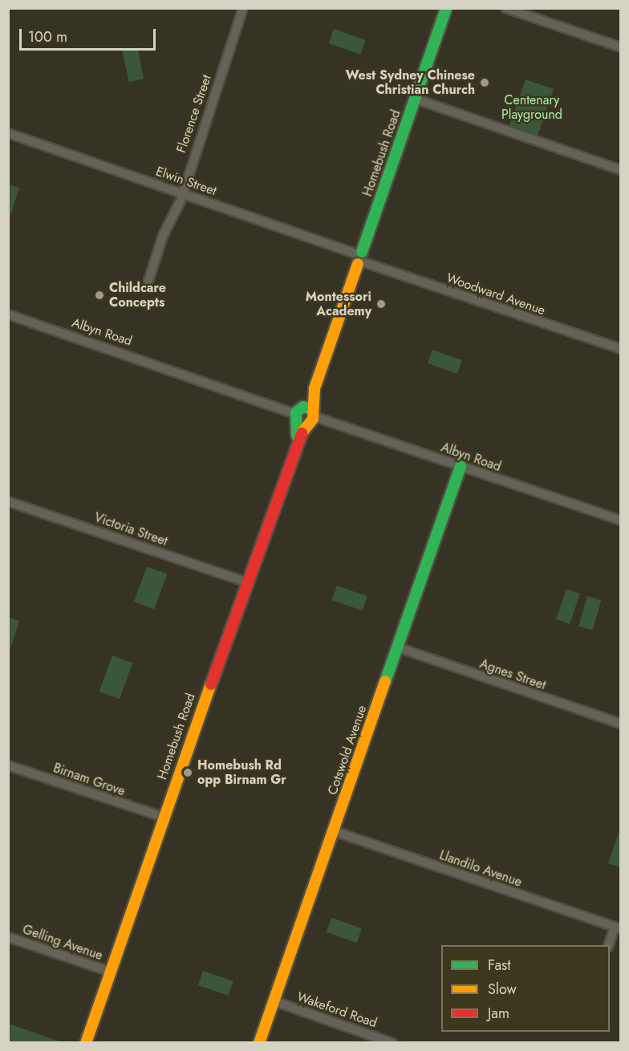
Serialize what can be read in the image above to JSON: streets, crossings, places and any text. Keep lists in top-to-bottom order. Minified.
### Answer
{"streets":{"main road":["Homebush Road","Cotswold Avenue"],"street":["Florence Street","Elwin Street","Woodward Avenue","Albyn Road","Victoria Street","Agnes Street","Birnam Grove","Llandilo Avenue","Gelling Avenue","Wakeford Road"]},"crossings":[["Florence Street","Elwin Street"],["Homebush Road","Elwin Street"],["Homebush Road","Woodward Avenue"],["Homebush Road","Albyn Road"],["Homebush Road","Victoria Street"],["Homebush Road","Birnam Grove"],["Homebush Road","Gelling Avenue"],["Elwin Street","Woodward Avenue"],["Albyn Road","Cotswold Avenue"],["Agnes Street","Cotswold Avenue"],["Cotswold Avenue","Llandilo Avenue"],["Cotswold Avenue","Wakeford Road"]],"parks":["Centenary Playground"],"places":["West Sydney Chinese Christian Church","Childcare Concepts","Montessori Academy","Homebush Rd opp Birnam Gr"],"legend":["Fast","Slow","Jam"],"scale_bar":"100 m"}
